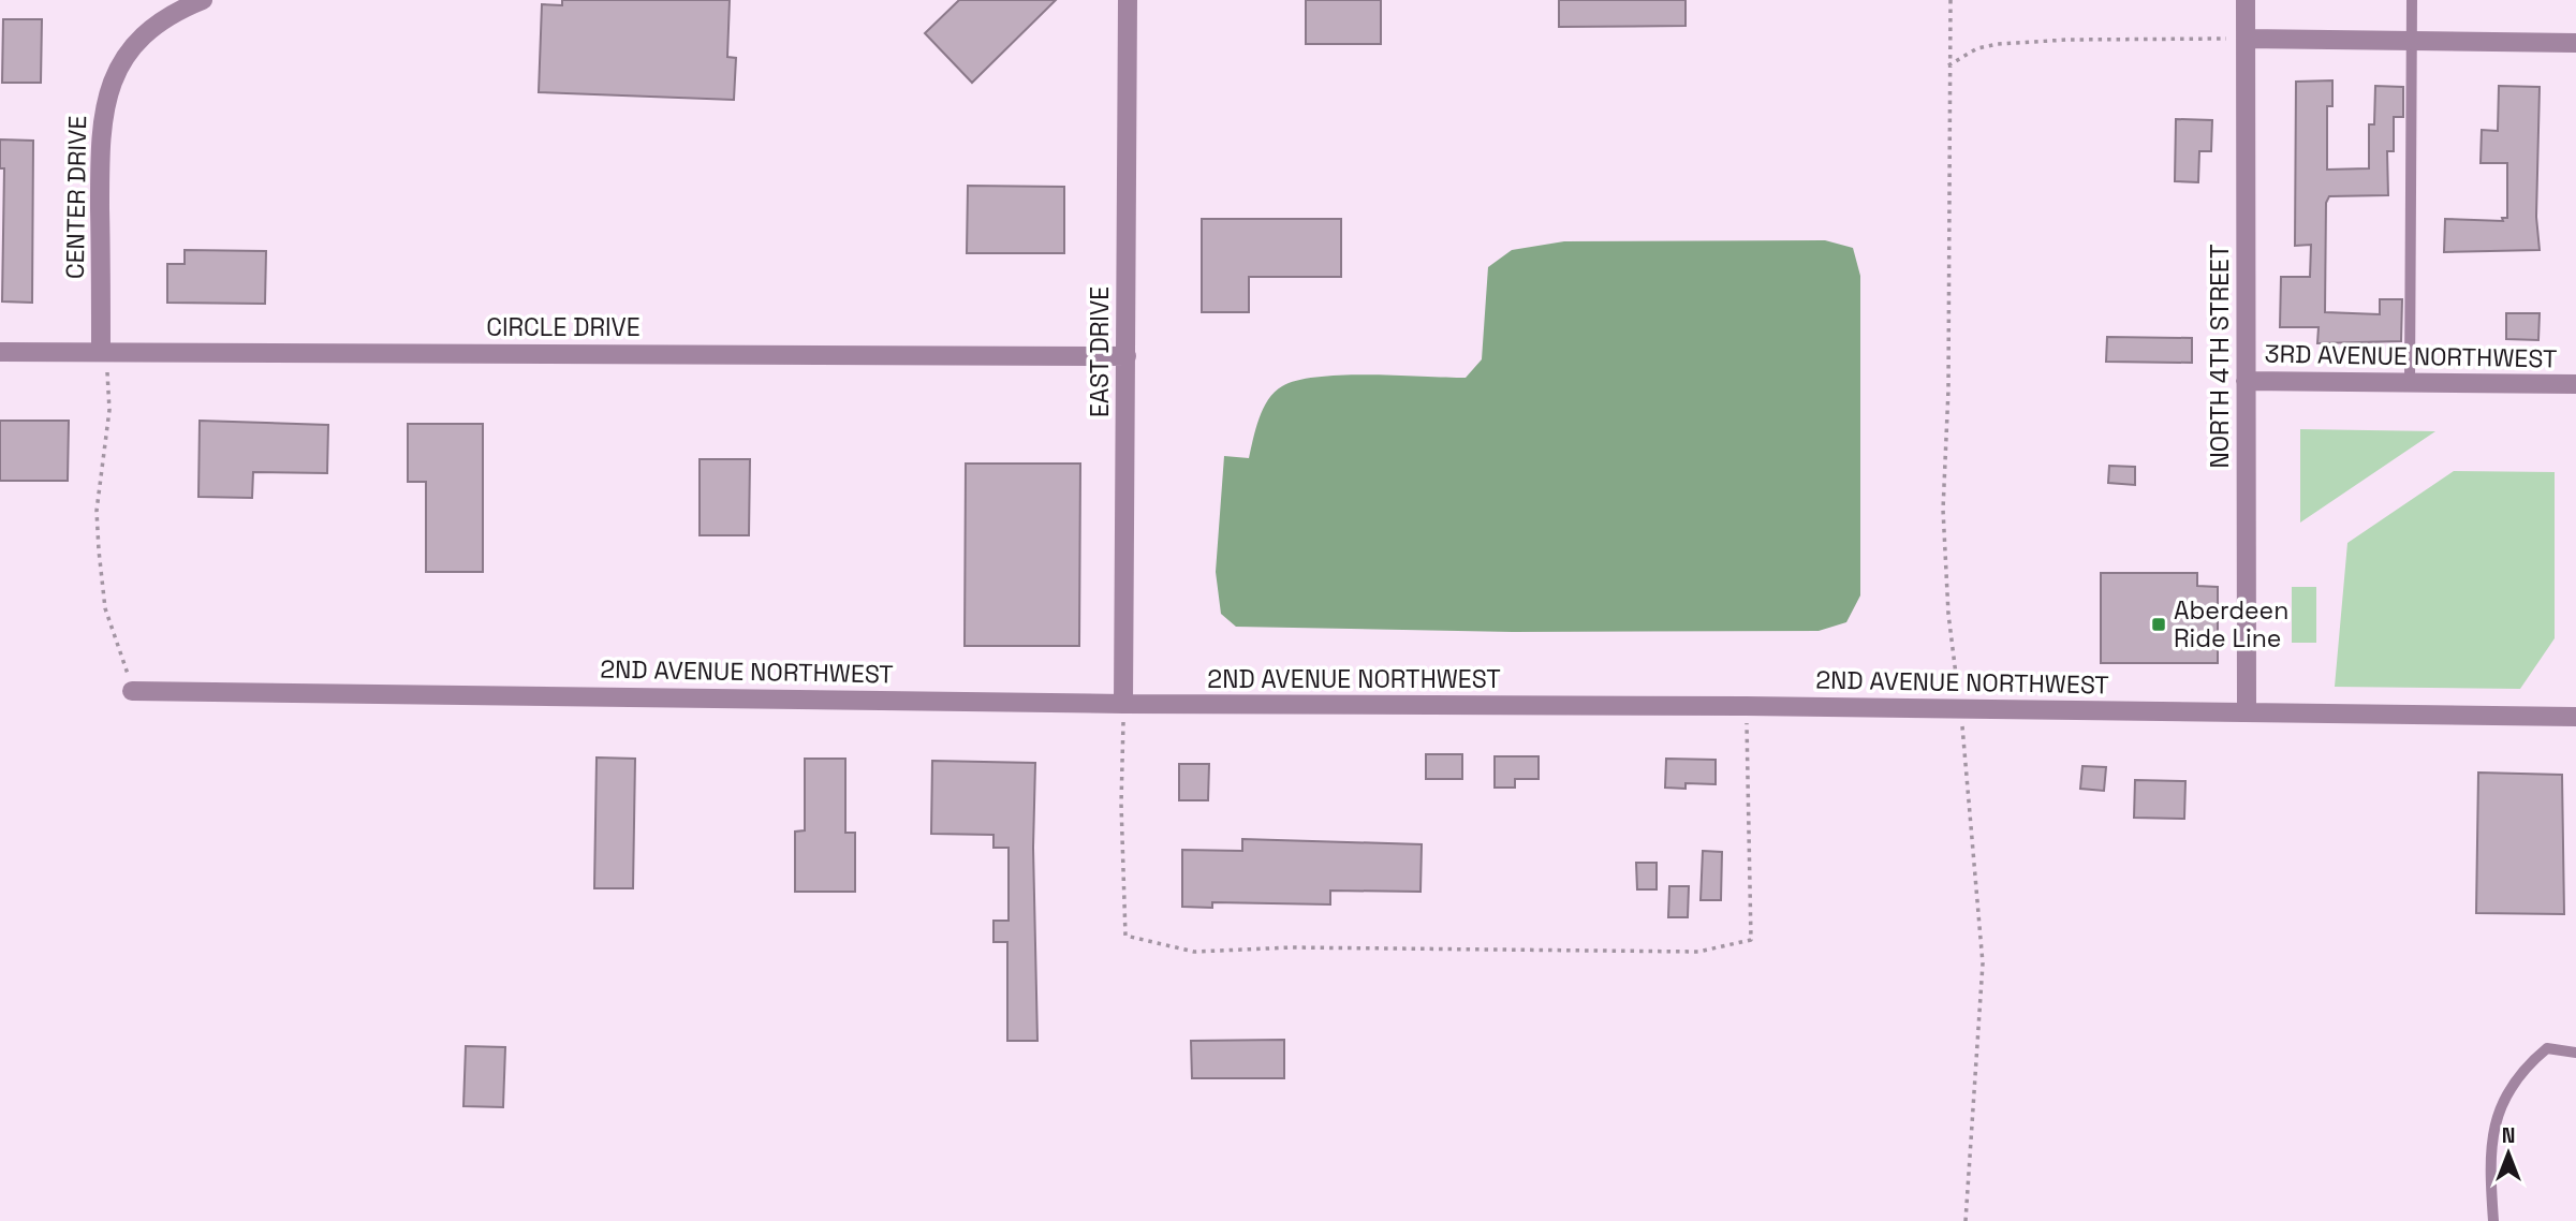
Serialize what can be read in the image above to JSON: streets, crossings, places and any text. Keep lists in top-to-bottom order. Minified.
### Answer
{"streets":{"street":["CENTER DRIVE","CIRCLE DRIVE","EAST DRIVE","NORTH 4TH STREET","3RD AVENUE NORTHWEST","2ND AVENUE NORTHWEST"]},"crossings":[["CENTER DRIVE","CIRCLE DRIVE"],["CIRCLE DRIVE","EAST DRIVE"],["EAST DRIVE","2ND AVENUE NORTHWEST"],["NORTH 4TH STREET","3RD AVENUE NORTHWEST"],["NORTH 4TH STREET","2ND AVENUE NORTHWEST"]],"places":{"transit":["Aberdeen Ride Line"]},"north":"top"}
